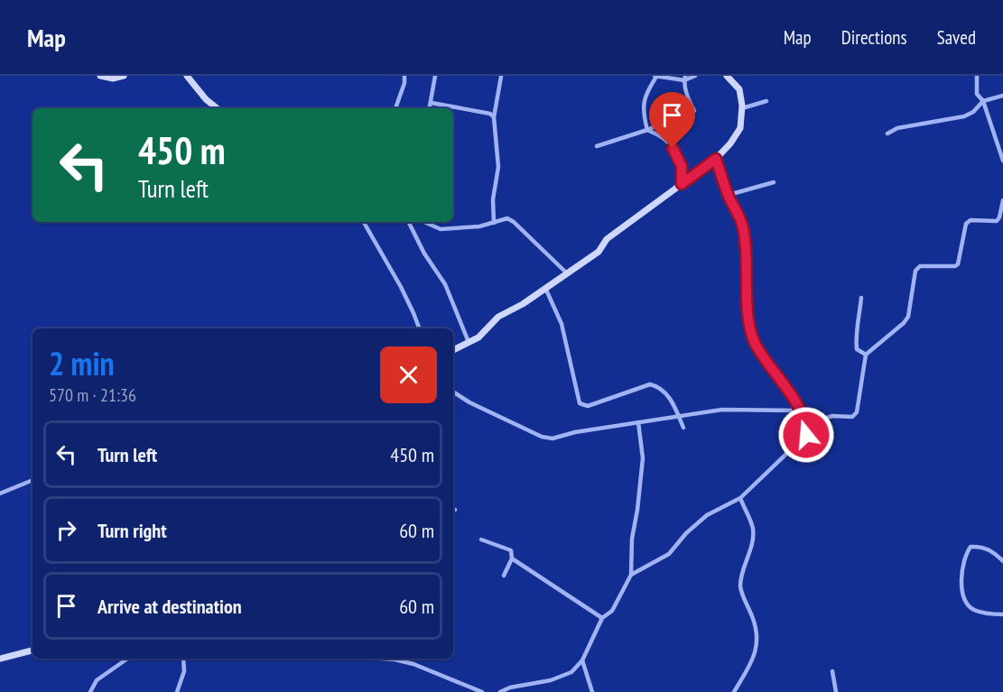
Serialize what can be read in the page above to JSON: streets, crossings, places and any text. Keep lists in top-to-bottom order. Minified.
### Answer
{"page":{"header":"Map","nav":["Map","Directions","Saved"],"turn":["450 m","Turn left"],"heading":["2 min","570 m · 21:36"],"list":[{"name":"Turn left","value":"450 m"},{"name":"Turn right","value":"60 m"},{"name":"Arrive at destination","value":"60 m"}]}}
